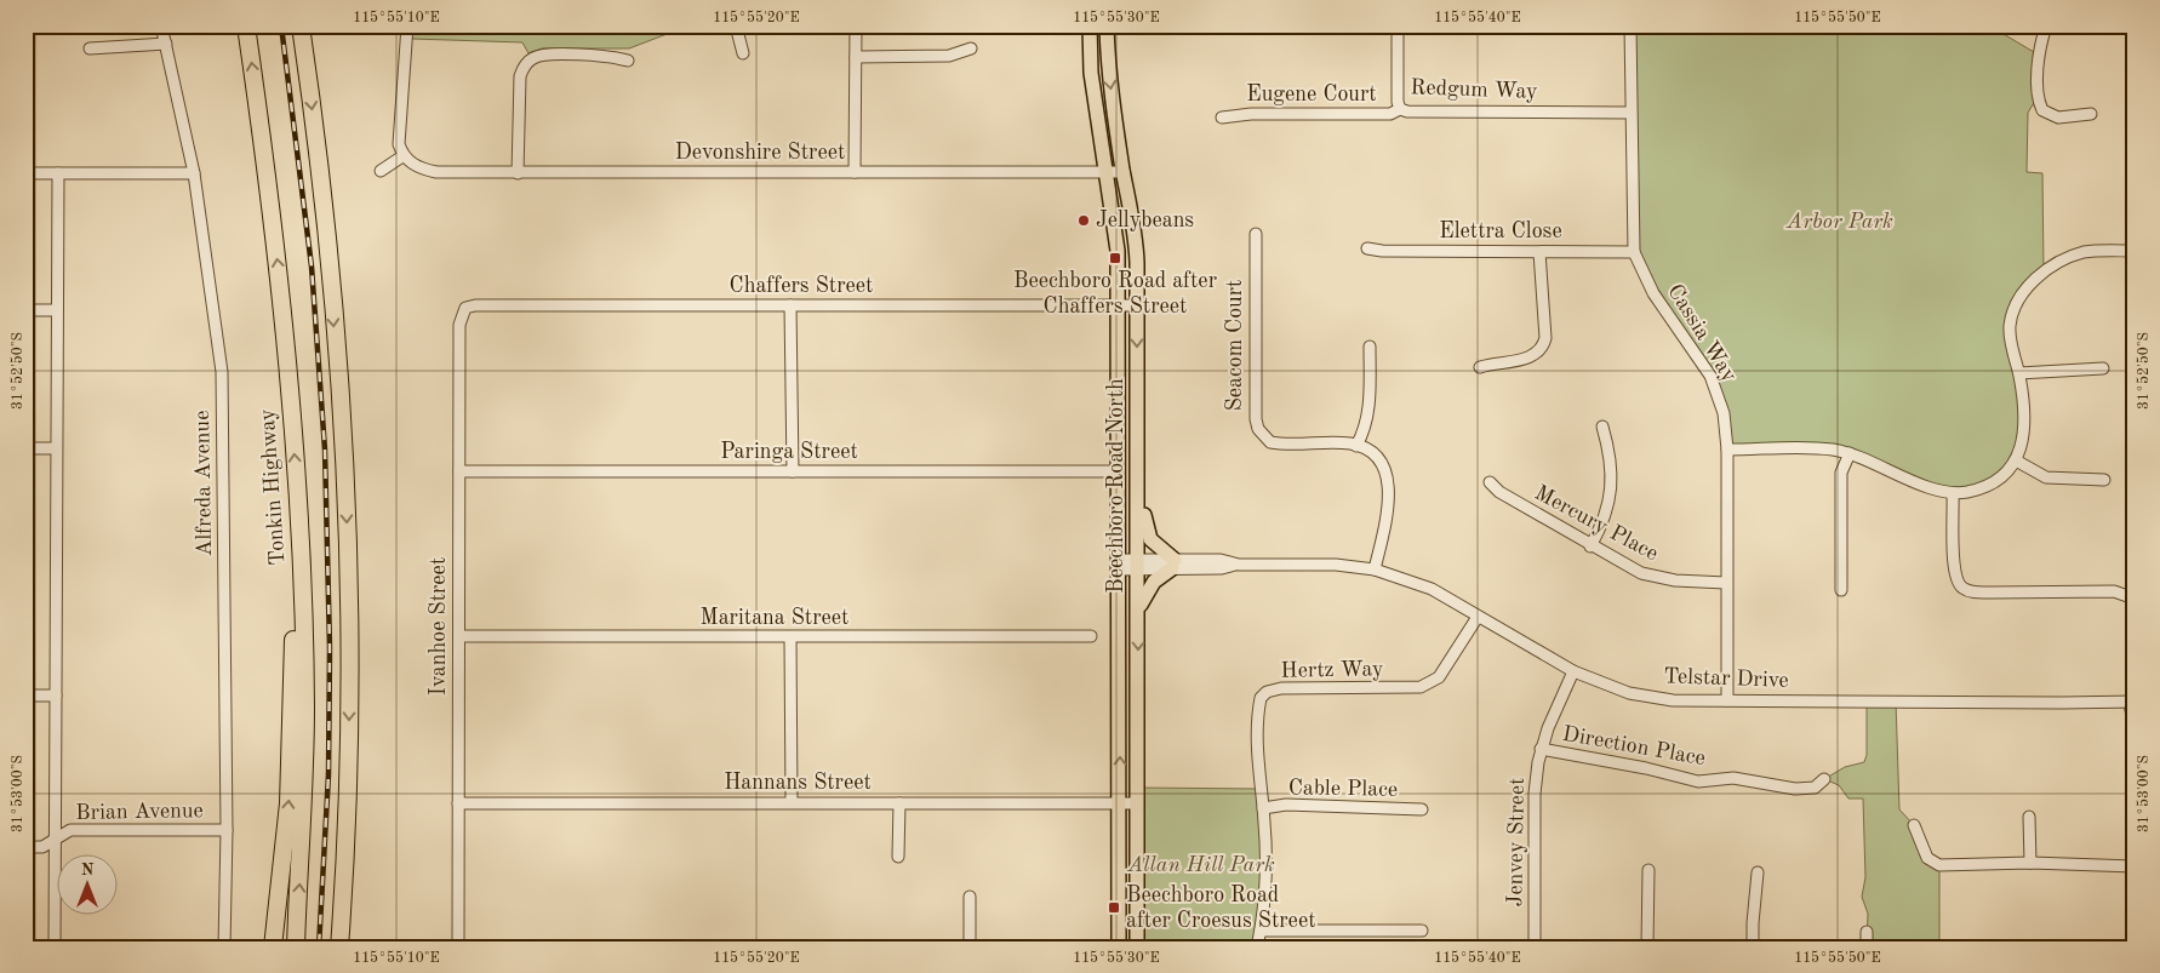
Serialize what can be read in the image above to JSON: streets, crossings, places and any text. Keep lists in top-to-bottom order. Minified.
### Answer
{"streets":{"highway":["Tonkin Highway"],"main road":["Beechboro Road North"],"street":["Redgum Way","Eugene Court","Devonshire Street","Elettra Close","Chaffers Street","Cassia Way","Seacom Court","Paringa Street","Alfreda Avenue","Mercury Place","Maritana Street","Ivanhoe Street","Hertz Way","Telstar Drive","Direction Place","Hannans Street","Cable Place","Brian Avenue","Jenvey Street"]},"crossings":[["Redgum Way","Eugene Court"],["Redgum Way","Cassia Way"],["Devonshire Street","Beechboro Road North"],["Elettra Close","Cassia Way"],["Chaffers Street","Beechboro Road North"],["Chaffers Street","Ivanhoe Street"],["Cassia Way","Mercury Place"],["Cassia Way","Telstar Drive"],["Paringa Street","Beechboro Road North"],["Paringa Street","Ivanhoe Street"],["Alfreda Avenue","Brian Avenue"],["Beechboro Road North","Telstar Drive"],["Beechboro Road North","Hannans Street"],["Maritana Street","Ivanhoe Street"],["Ivanhoe Street","Hannans Street"],["Hertz Way","Telstar Drive"],["Hertz Way","Cable Place"],["Telstar Drive","Jenvey Street"],["Direction Place","Jenvey Street"]],"parks":["Arbor Park","Allan Hill Park"],"places":{"other":["Jellybeans"],"transit":["Beechboro Road after Chaffers Street","Beechboro Road after Croesus Street"]},"north":"top","coordinates":["115°55'10\"E","115°55'20\"E","115°55'30\"E","115°55'40\"E","115°55'50\"E","31°52'50\"S","31°53'00\"S"]}
